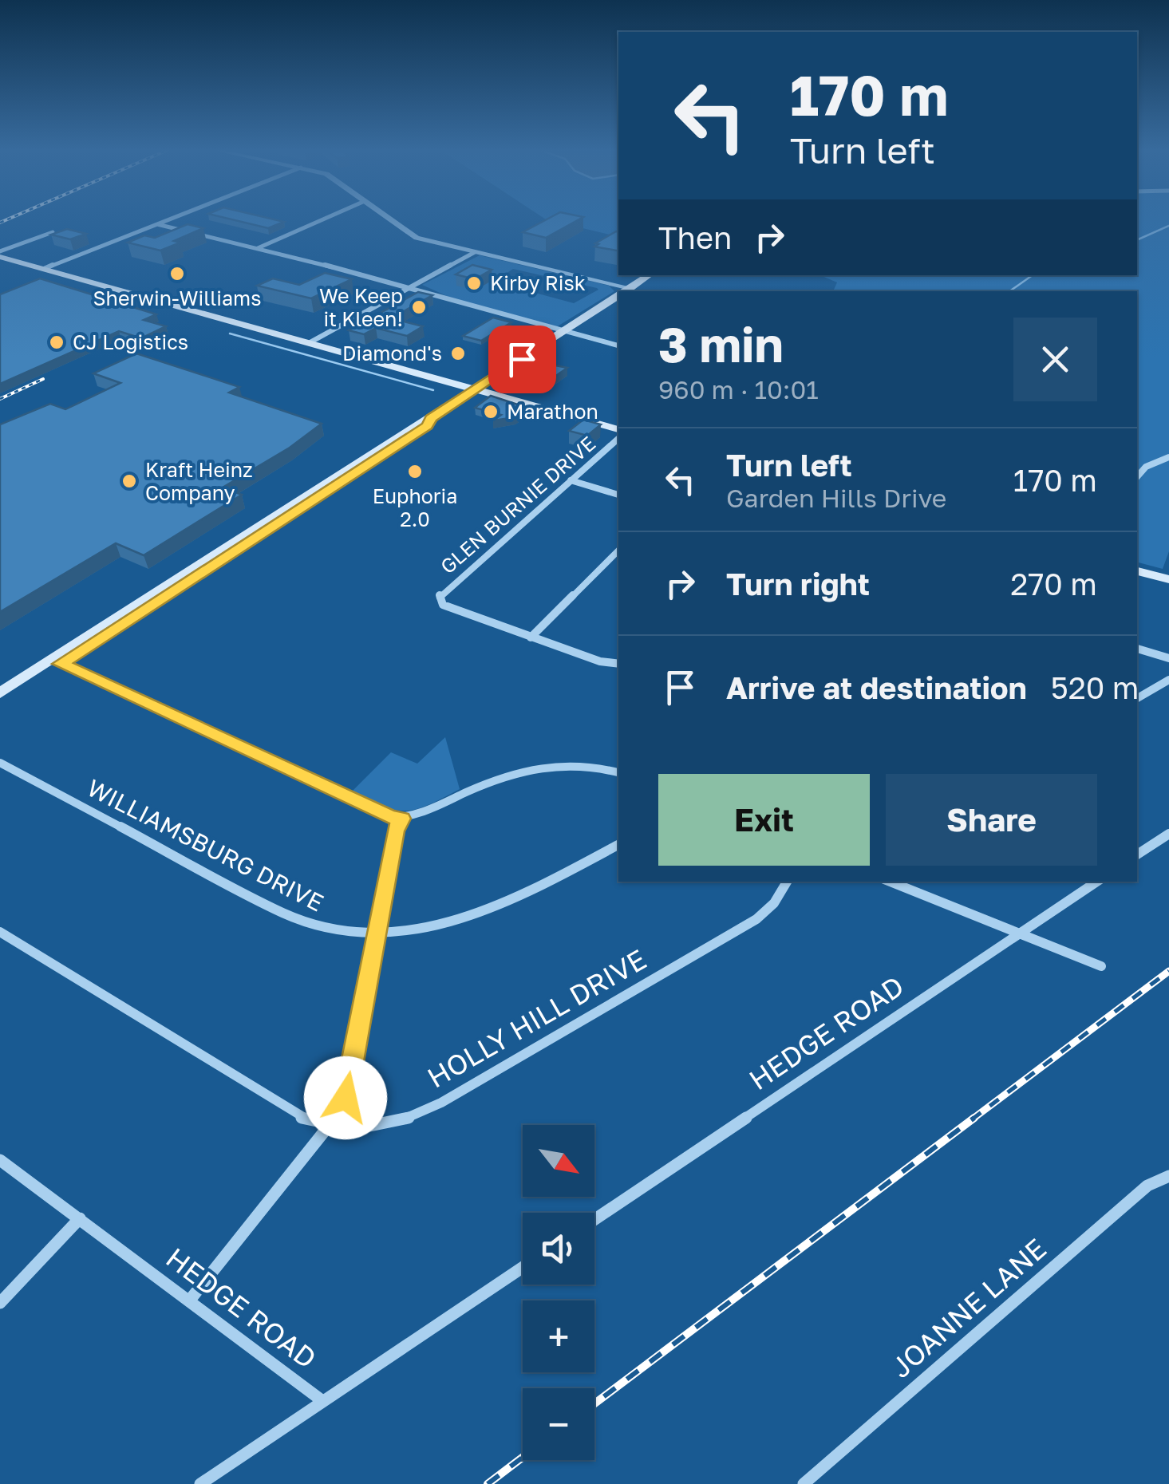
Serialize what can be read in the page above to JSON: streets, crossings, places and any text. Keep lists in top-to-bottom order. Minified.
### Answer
{"streets":{"street":["GLEN BURNIE DRIVE","WILLIAMSBURG DRIVE","HOLLY HILL DRIVE","HEDGE ROAD","JOANNE LANE"]},"places":["Sherwin-Williams","Kirby Risk","We Keep it Kleen!","CJ Logistics","Diamond's","Marathon","Euphoria 2.0","Kraft Heinz Company"],"north":"bottom right","page":{"turn":["170 m","Turn left"],"then":"Then","heading":["3 min","960 m · 10:01"],"list":[{"name":"Turn left","note":"Garden Hills Drive","value":"170 m"},{"name":"Turn right","value":"270 m"},{"name":"Arrive at destination","value":"520 m"}],"buttons":["Exit","Share"],"map_buttons":["+","−"]}}
